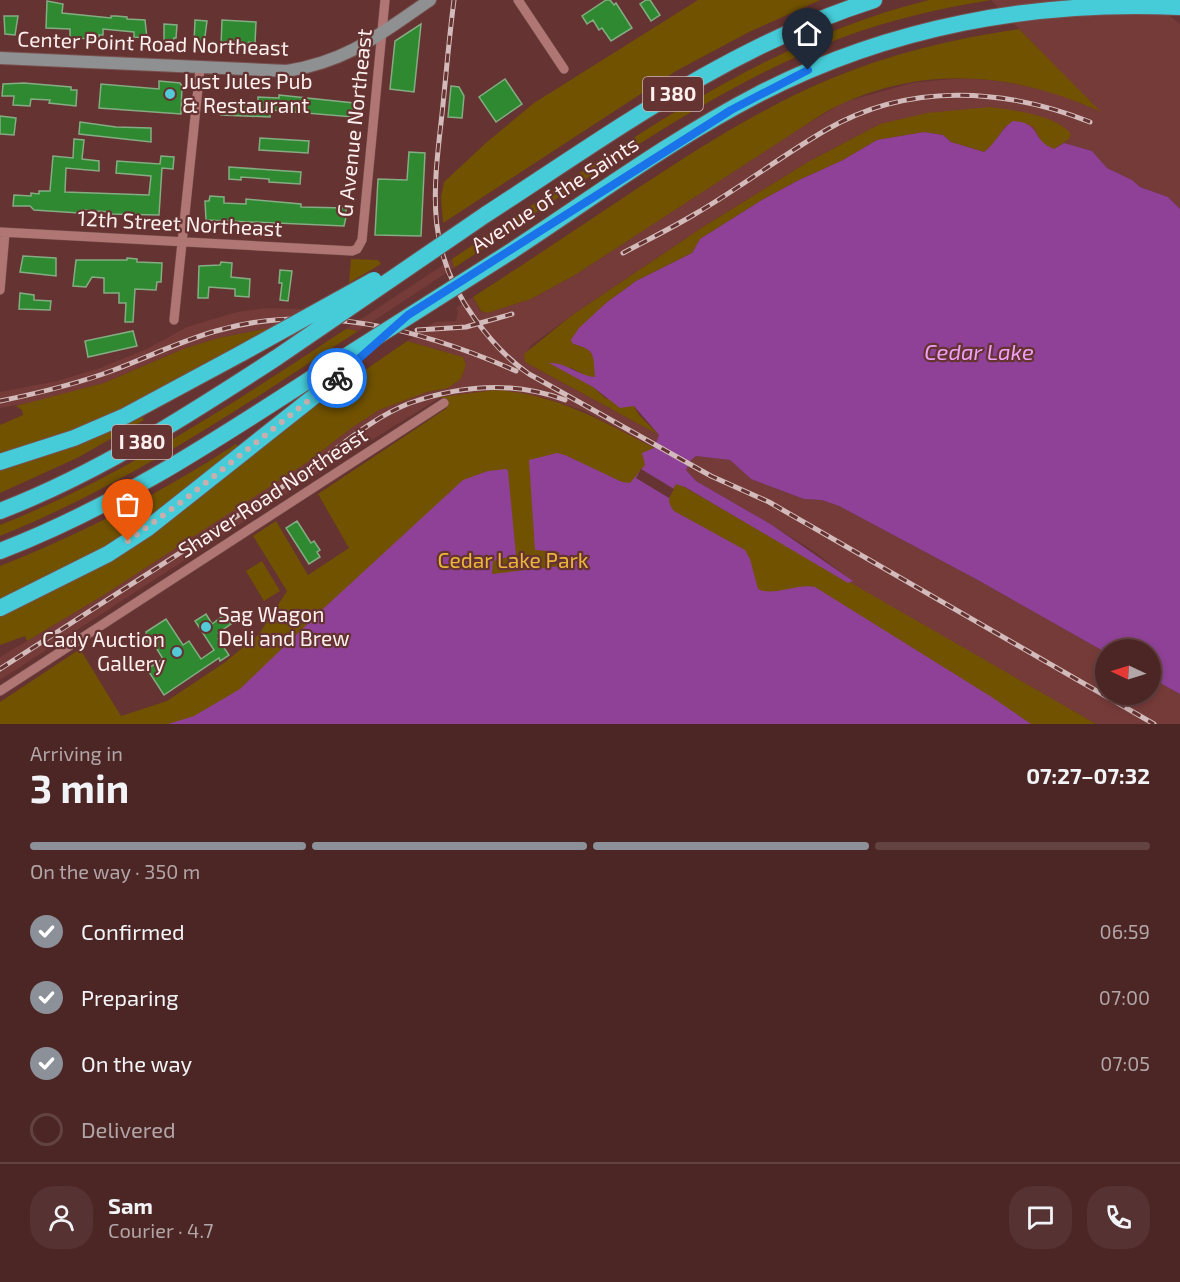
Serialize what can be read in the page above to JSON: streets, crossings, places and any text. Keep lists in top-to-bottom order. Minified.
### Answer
{"streets":{"highway":["I 380","Avenue of the Saints"],"main road":["Center Point Road Northeast"],"street":["G Avenue Northeast","12th Street Northeast","Shaver Road Northeast"]},"crossings":[["Center Point Road Northeast","G Avenue Northeast"],["G Avenue Northeast","12th Street Northeast"]],"water":["Cedar Lake"],"parks":["Cedar Lake Park"],"places":["Just Jules Pub & Restaurant","Sag Wagon Deli and Brew","Cady Auction Gallery"],"north":"left","page":{"heading":["3 min","Arriving in","07:27–07:32"],"panel":["Sam","Courier · 4.7"],"bar":"On the way · 350 m","list":[["Confirmed","06:59"],["Preparing","07:00"],["On the way","07:05"],"Delivered"]}}
